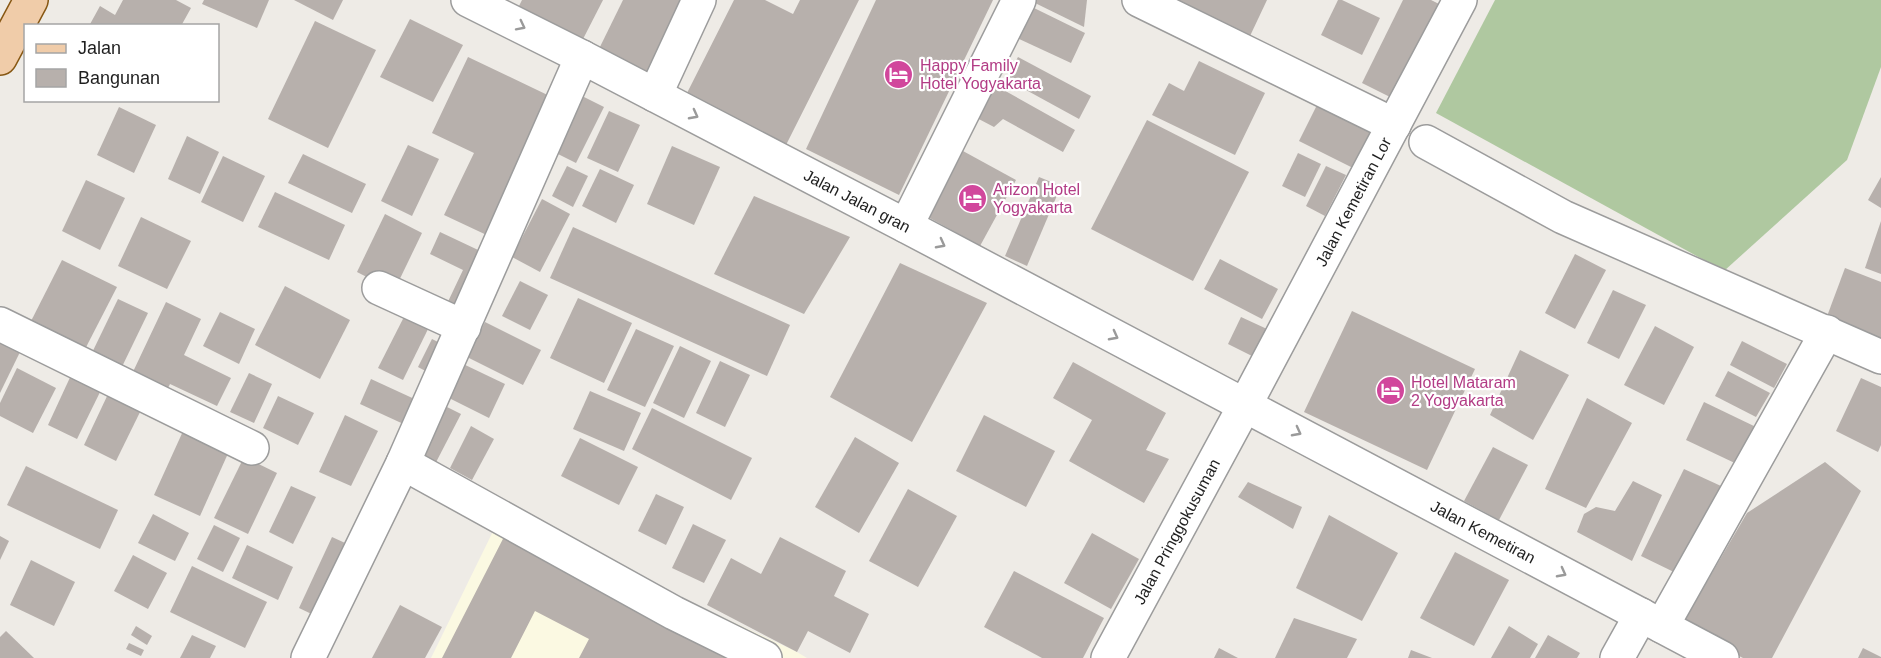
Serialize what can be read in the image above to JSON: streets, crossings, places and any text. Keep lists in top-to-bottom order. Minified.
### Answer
{"streets":{"street":["Jalan Jalan gran","Jalan Kemetiran Lor","Jalan Pringgokusuman","Jalan Kemetiran"]},"crossings":[["Jalan Jalan gran","Jalan Kemetiran Lor"],["Jalan Jalan gran","Jalan Pringgokusuman"],["Jalan Jalan gran","Jalan Kemetiran"],["Jalan Kemetiran Lor","Jalan Pringgokusuman"],["Jalan Kemetiran Lor","Jalan Kemetiran"],["Jalan Pringgokusuman","Jalan Kemetiran"]],"one_way":["Jalan Jalan gran","Jalan Kemetiran"],"places":{"hotel":["Happy Family Hotel Yogyakarta","Arizon Hotel Yogyakarta","Hotel Mataram 2 Yogyakarta"]},"legend":["Jalan","Bangunan"]}
